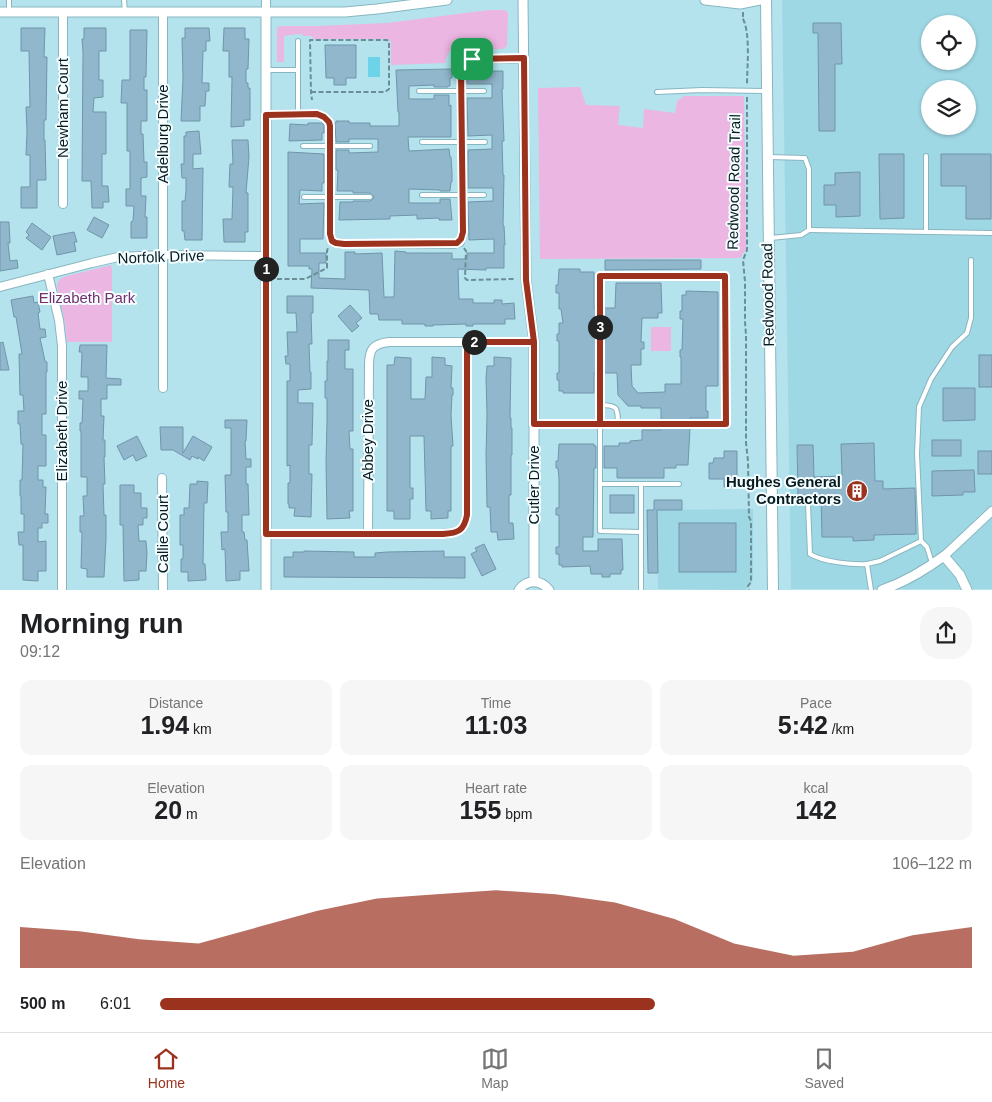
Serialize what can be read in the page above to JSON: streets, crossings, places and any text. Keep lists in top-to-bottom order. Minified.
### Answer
{"streets":{"main road":["Redwood Road"],"street":["Newham Court","Adelburg Drive","Norfolk Drive","Elizabeth Drive","Abbey Drive","Cutler Drive","Callie Court"],"path":["Redwood Road Trail"]},"crossings":[["Adelburg Drive","Norfolk Drive"],["Norfolk Drive","Elizabeth Drive"]],"parks":["Elizabeth Park"],"places":{"building":["Hughes General Contractors"]},"page":{"pins":["1","3","2"],"heading":["Morning run","09:12"],"stats":[["Distance","1.94 km"],["Time","11:03"],["Pace","5:42 /km"],["Elevation","20 m"],["Heart rate","155 bpm"],["kcal","142"]],"chart":["Elevation","106–122 m"],"list":[{"name":"500 m","note":"6:01"}],"tabs":["Home","Map","Saved"]}}
